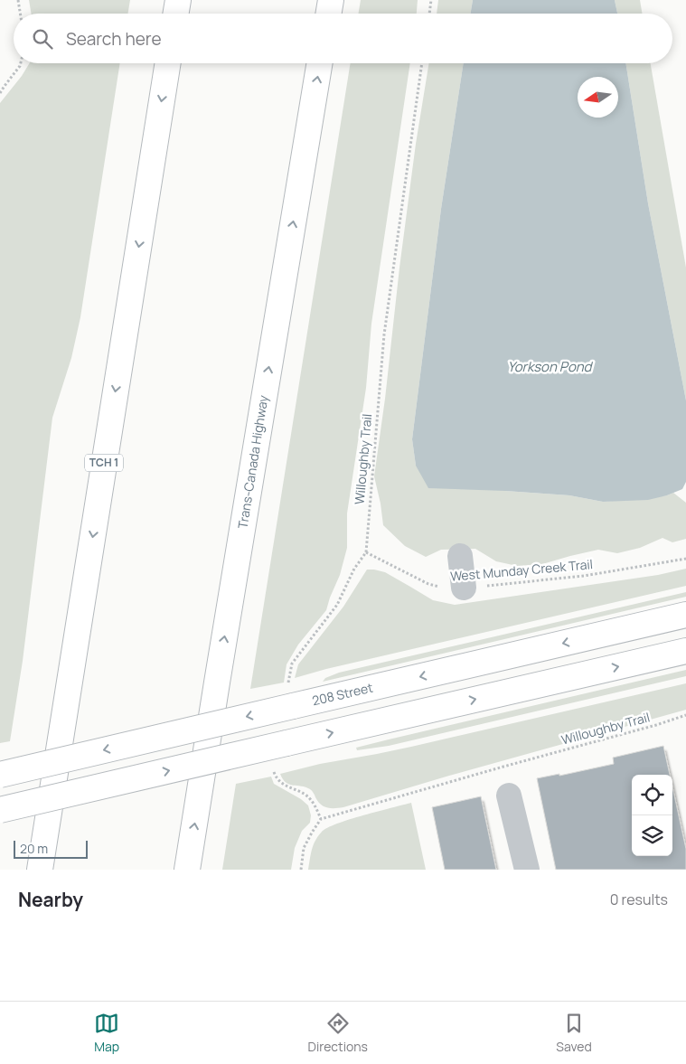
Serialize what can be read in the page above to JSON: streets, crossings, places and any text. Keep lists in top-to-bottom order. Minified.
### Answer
{"streets":{"main road":["Trans-Canada Highway","TCH 1","208 Street"],"path":["Willoughby Trail","West Munday Creek Trail"]},"crossings":[["Willoughby Trail","West Munday Creek Trail"]],"water":["Yorkson Pond"],"scale_bar":"20 m","north":"left","page":{"search":"Search here","scale":"20 m","heading":["Nearby","0 results"],"nav":["Map","Directions","Saved"]}}
